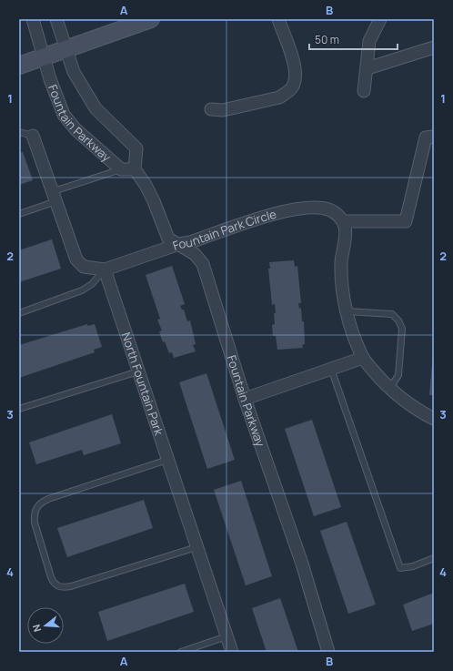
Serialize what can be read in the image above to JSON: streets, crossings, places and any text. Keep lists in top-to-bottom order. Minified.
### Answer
{"streets":{"street":["Fountain Parkway","Fountain Park Circle","North Fountain Park"]},"crossings":[["Fountain Parkway","Fountain Park Circle"],["Fountain Park Circle","North Fountain Park"]],"scale_bar":"50 m","north":"left","grid":{"columns":["A","B"],"rows":["1","2","3","4"]}}
